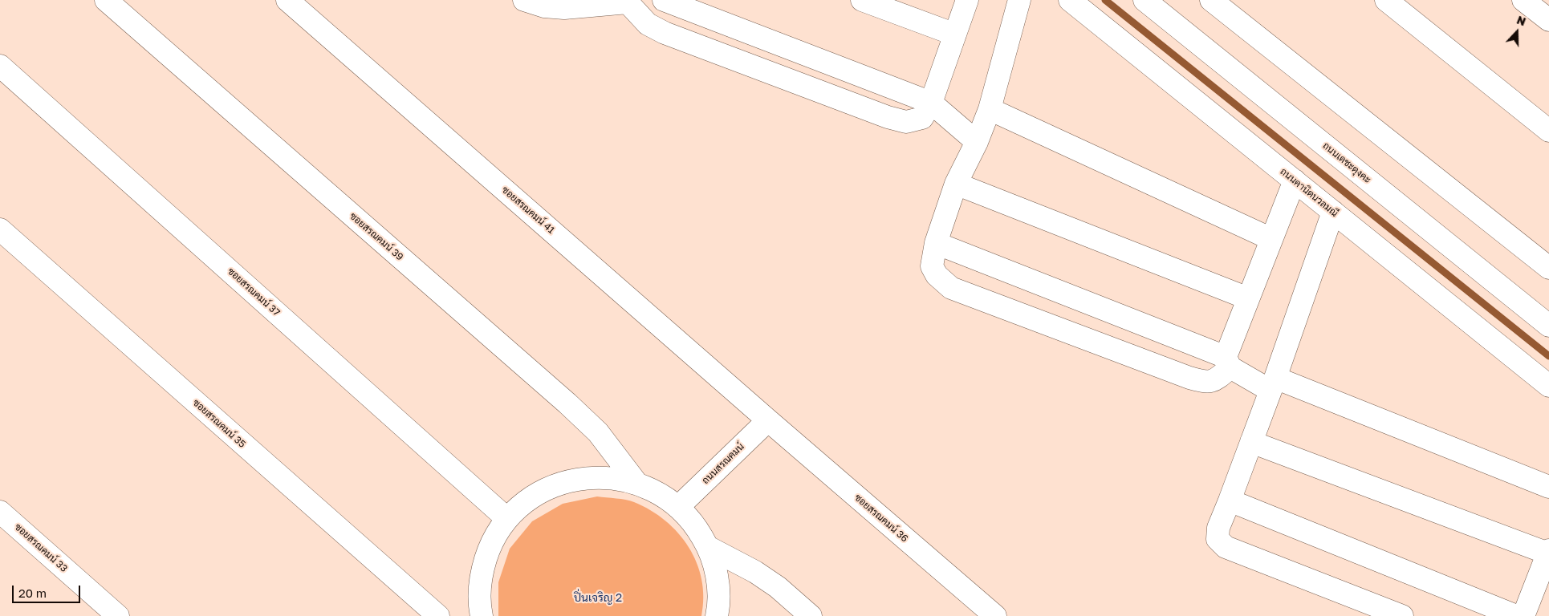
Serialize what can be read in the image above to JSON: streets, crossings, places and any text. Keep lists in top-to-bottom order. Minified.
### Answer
{"streets":{"street":["ถนนเดชะตุงคะ","ถนนคานิตนวลมณี","ซอยสรณคมน์ 41","ซอยสรณคมน์ 39","ซอยสรณคมน์ 37","ซอยสรณคมน์ 35","ถนนสรณคมน์","ซอยสรณคมน์ 36","ซอยสรณคมน์ 33"]},"crossings":[["ซอยสรณคมน์ 41","ถนนสรณคมน์"],["ซอยสรณคมน์ 41","ซอยสรณคมน์ 36"],["ถนนสรณคมน์","ซอยสรณคมน์ 36"]],"districts":["ปิ่นเจริญ 2"],"scale_bar":"20 m","north":"top"}
